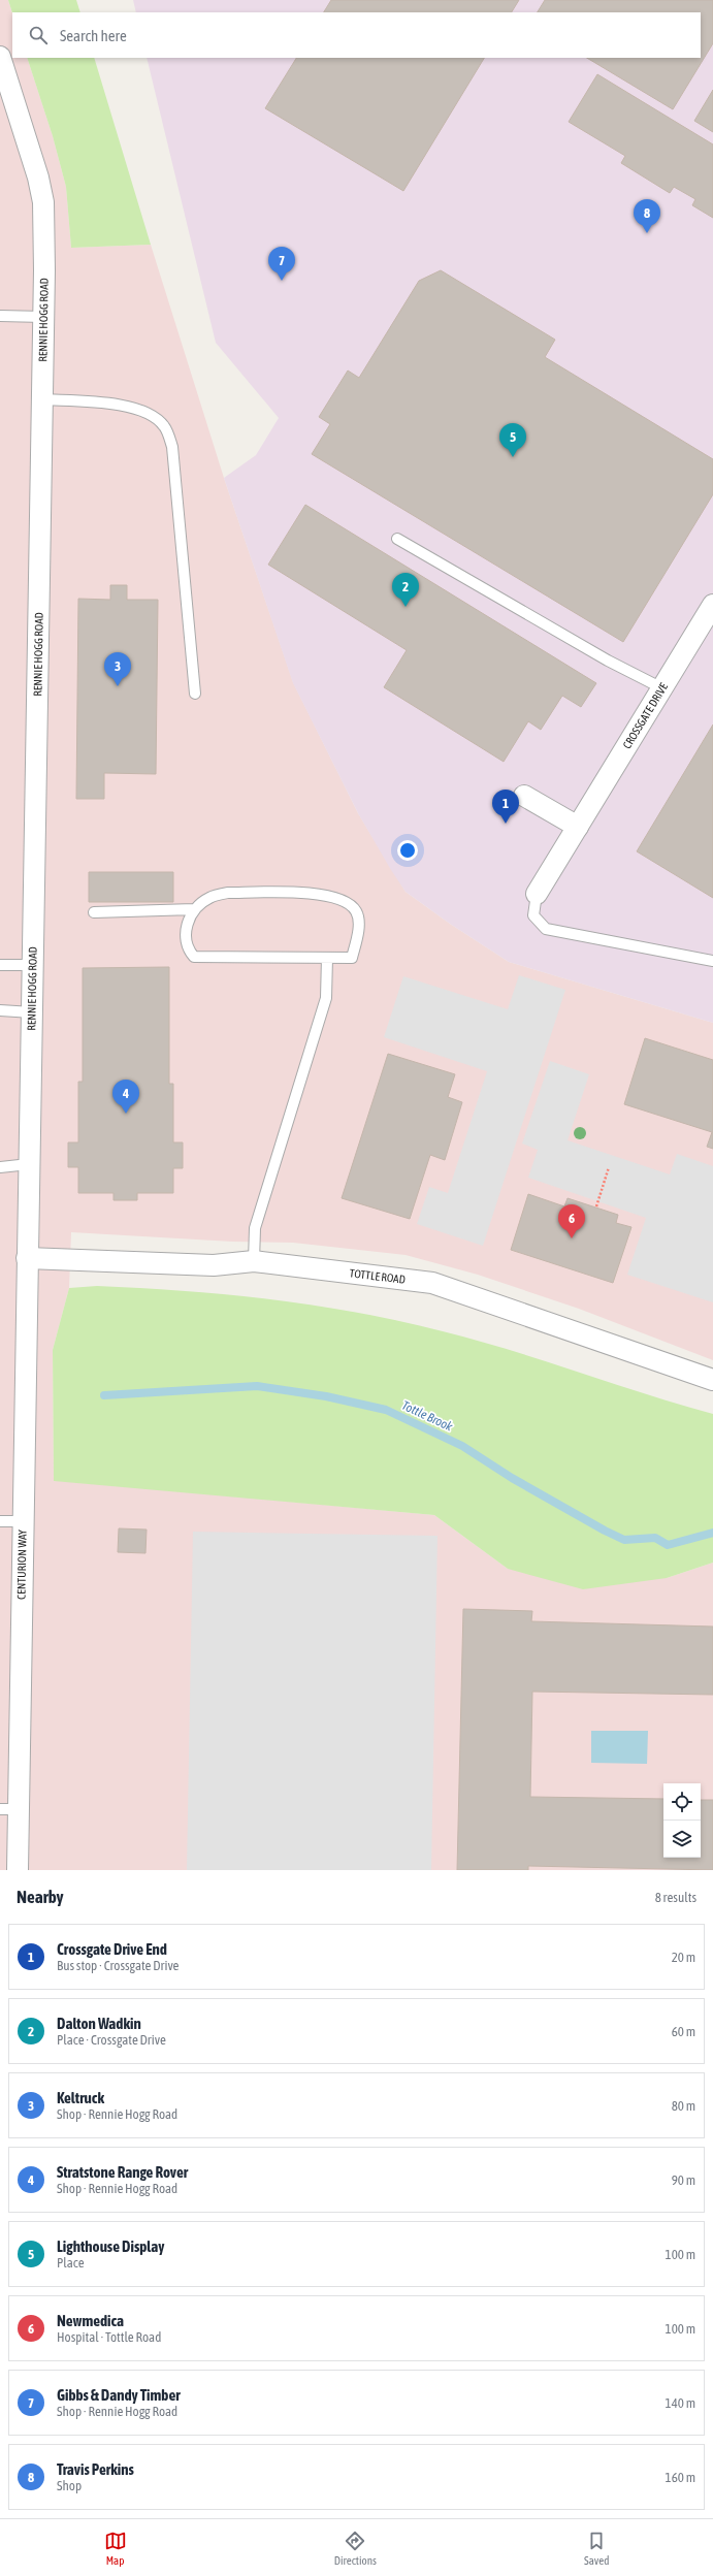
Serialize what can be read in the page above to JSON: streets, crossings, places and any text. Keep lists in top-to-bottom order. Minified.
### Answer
{"streets":{"street":["RENNIE HOGG ROAD","CROSSGATE DRIVE","TOTTLE ROAD","CENTURION WAY"]},"crossings":[["RENNIE HOGG ROAD","TOTTLE ROAD"],["RENNIE HOGG ROAD","CENTURION WAY"],["TOTTLE ROAD","CENTURION WAY"]],"water":["Tottle Brook"],"page":{"search":"Search here","pins":["8","7","5","2","3","1","4","6"],"heading":["Nearby","8 results"],"list":[{"mark":"1","name":"Crossgate Drive End","note":"Bus stop · Crossgate Drive","value":"20 m"},{"mark":"2","name":"Dalton Wadkin","note":"Place · Crossgate Drive","value":"60 m"},{"mark":"3","name":"Keltruck","note":"Shop · Rennie Hogg Road","value":"80 m"},{"mark":"4","name":"Stratstone Range Rover","note":"Shop · Rennie Hogg Road","value":"90 m"},{"mark":"5","name":"Lighthouse Display","note":"Place","value":"100 m"},{"mark":"6","name":"Newmedica","note":"Hospital · Tottle Road","value":"100 m"},{"mark":"7","name":"Gibbs & Dandy Timber","note":"Shop · Rennie Hogg Road","value":"140 m"},{"mark":"8","name":"Travis Perkins","note":"Shop","value":"160 m"}],"nav":["Map","Directions","Saved"]}}
